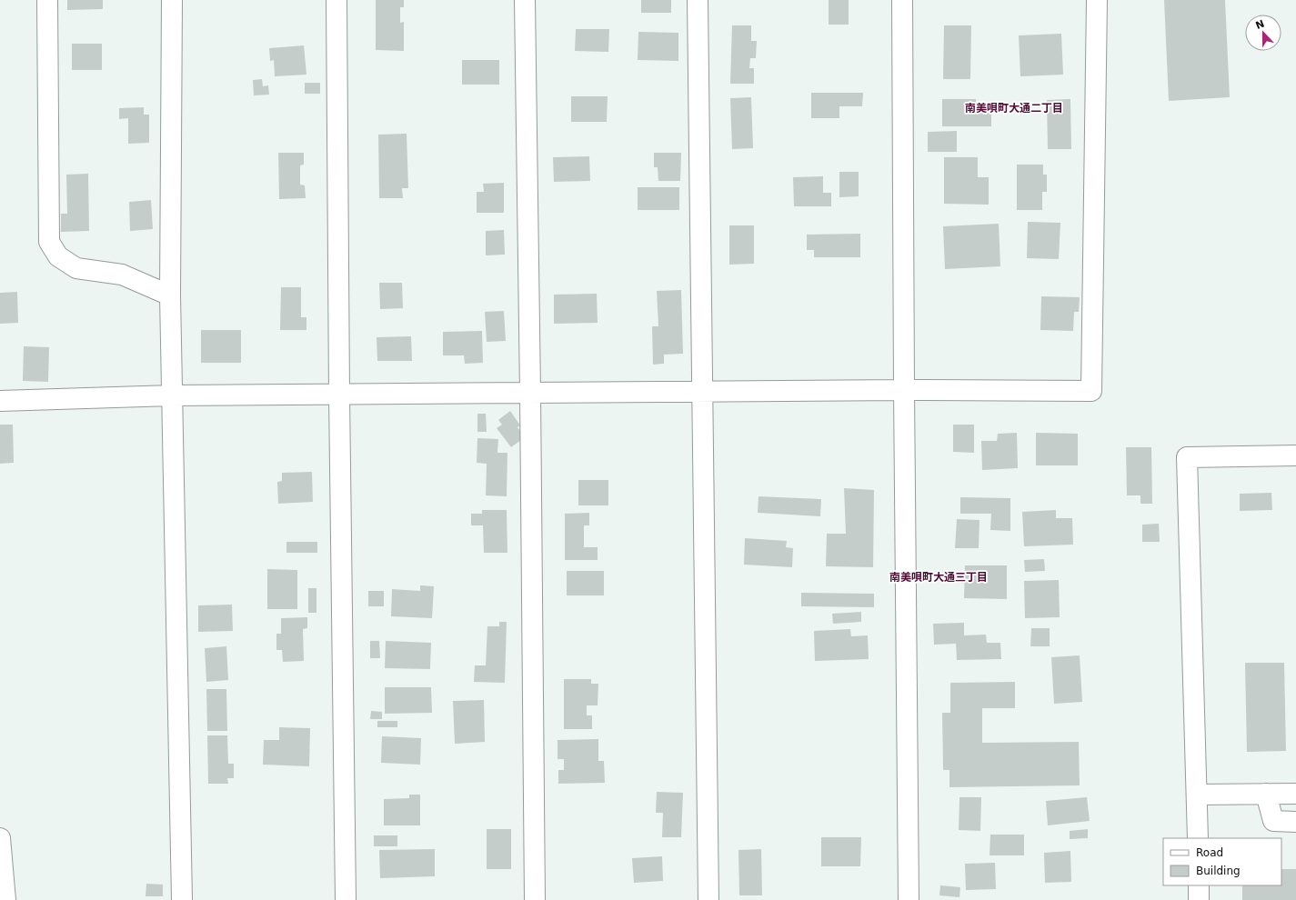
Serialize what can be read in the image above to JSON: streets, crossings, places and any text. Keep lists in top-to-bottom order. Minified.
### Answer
{"districts":["南美唄町大通二丁目","南美唄町大通三丁目"],"legend":["Road","Building"],"north":"top"}
